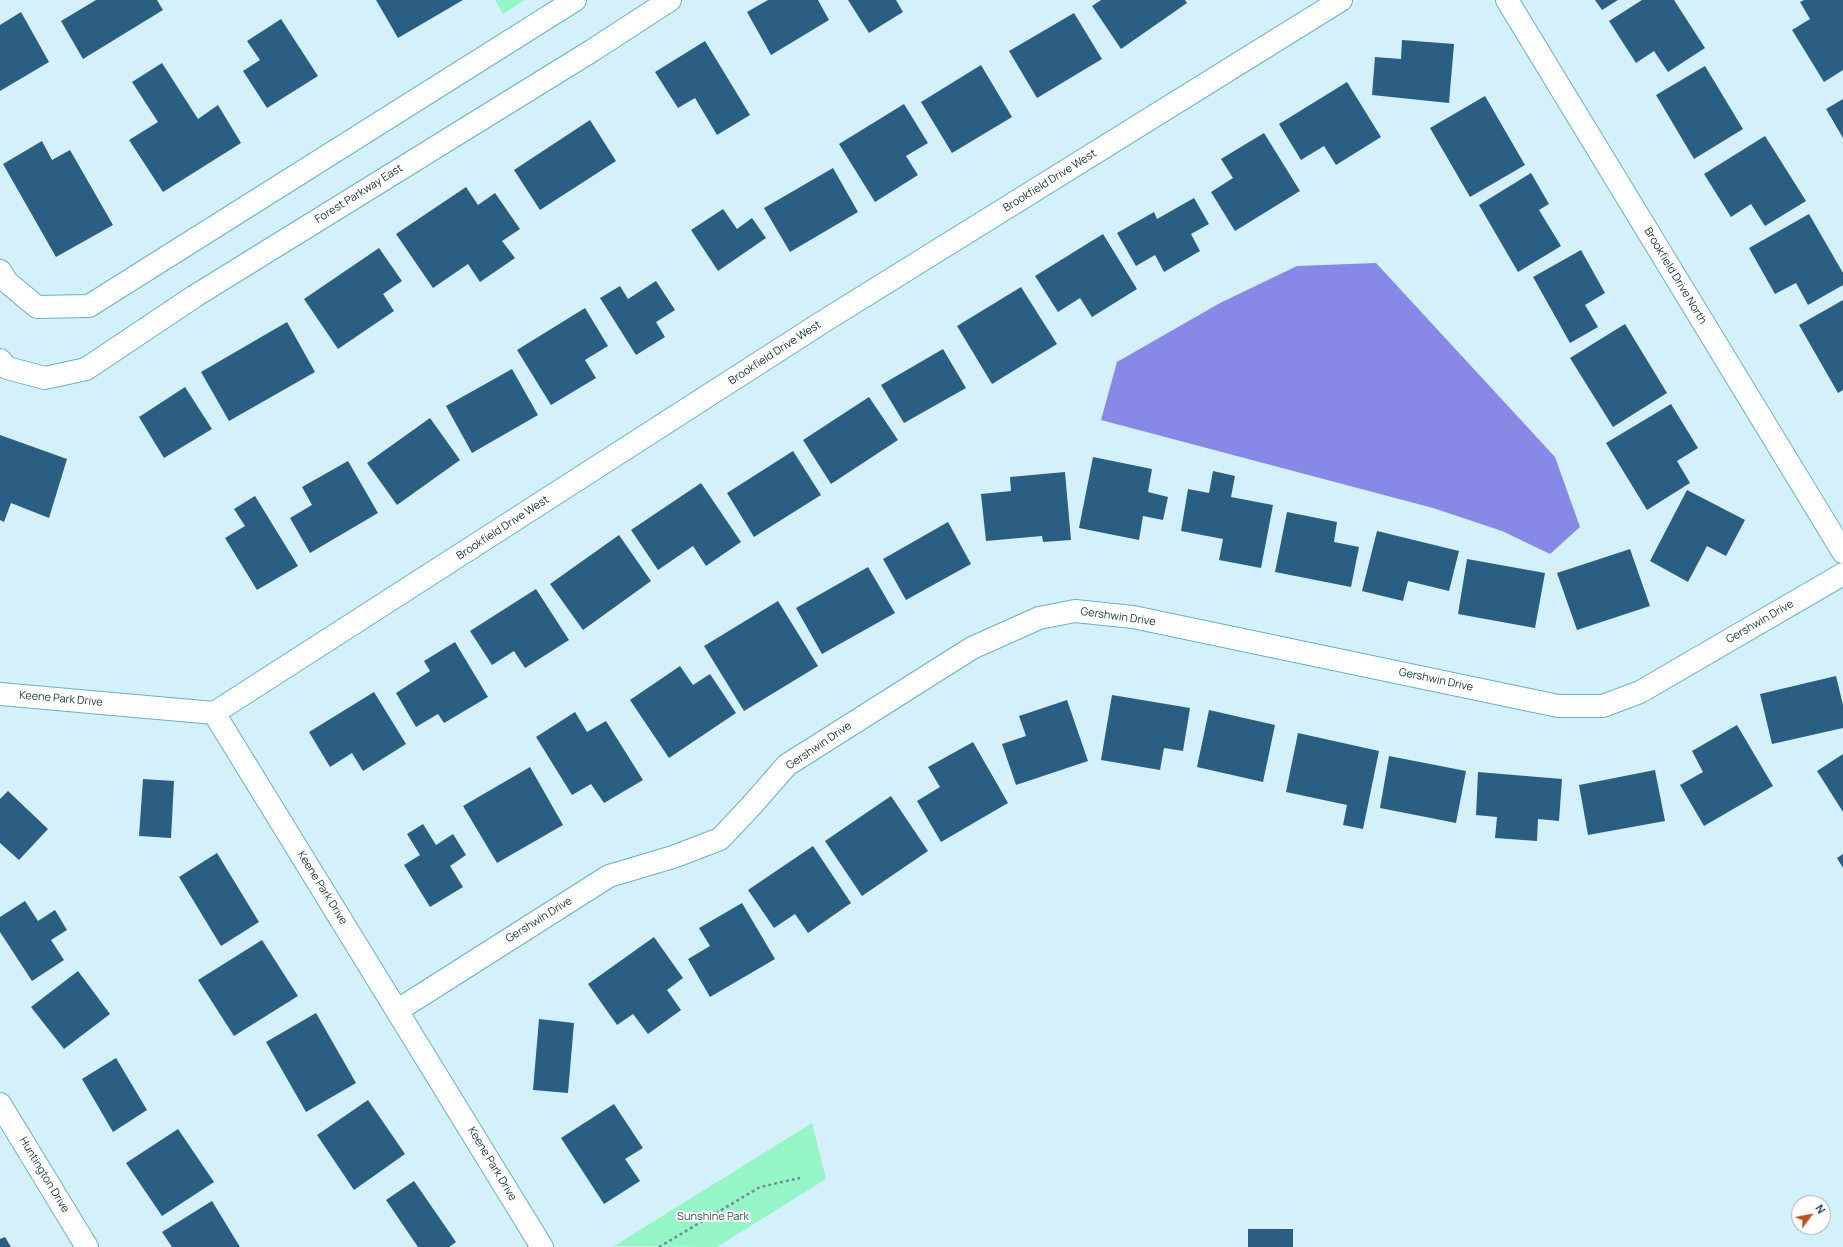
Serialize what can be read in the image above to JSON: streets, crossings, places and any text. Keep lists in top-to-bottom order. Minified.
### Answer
{"streets":{"street":["Brookfield Drive West","Forest Parkway East","Brookfield Drive North","Gershwin Drive","Keene Park Drive","Huntington Drive"]},"crossings":[["Brookfield Drive West","Keene Park Drive"],["Gershwin Drive","Keene Park Drive"]],"parks":["Sunshine Park"],"north":"top right"}
